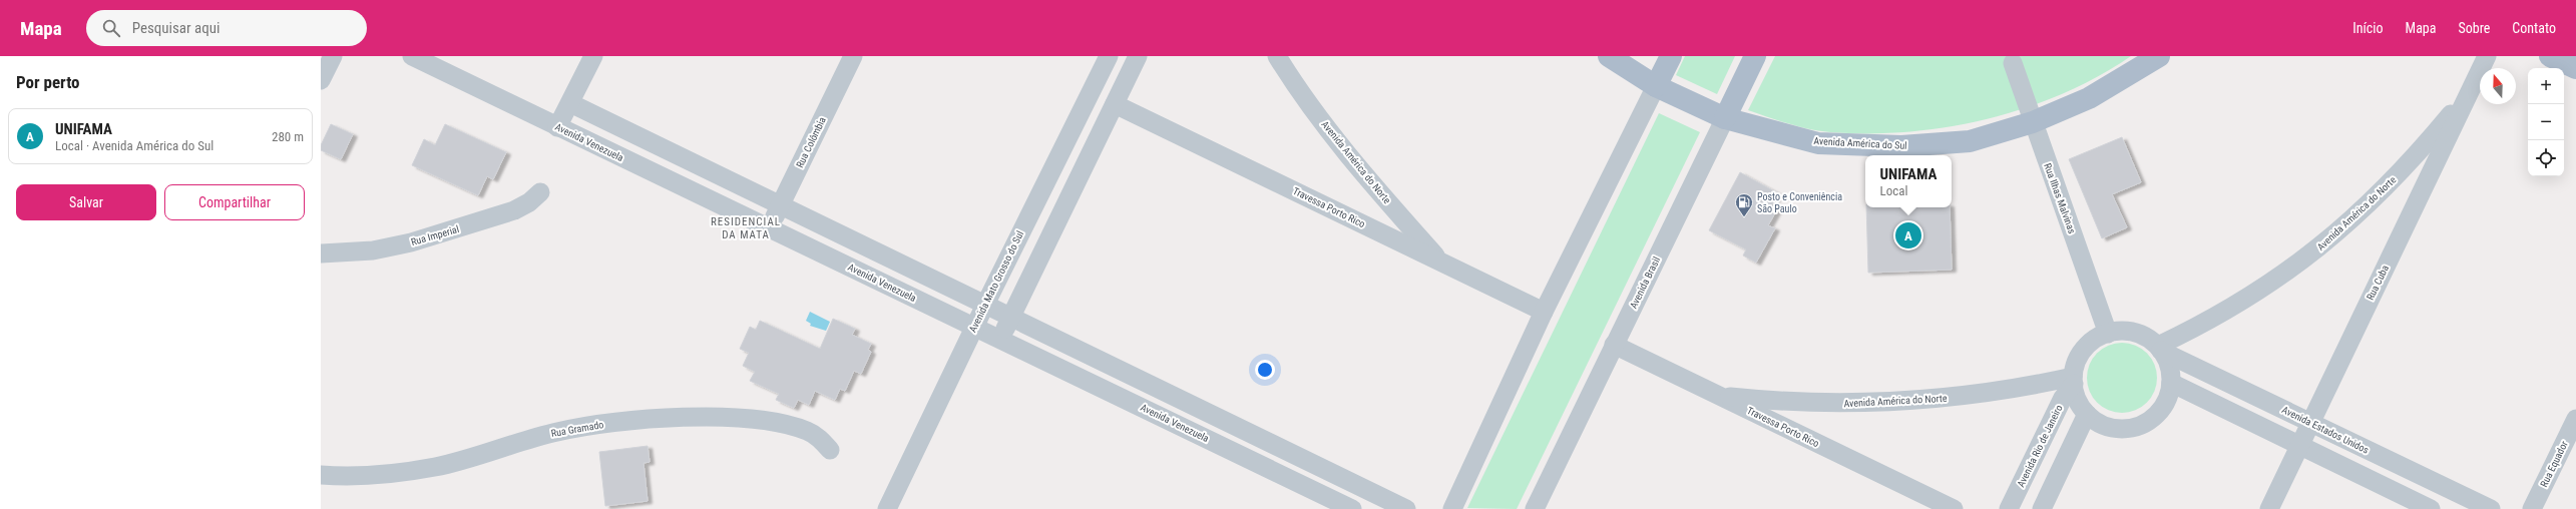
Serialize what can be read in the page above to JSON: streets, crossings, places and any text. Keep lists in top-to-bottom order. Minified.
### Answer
{"streets":{"main road":["Avenida América do Sul","Avenida Brasil"],"street":["Avenida Venezuela","Rua Colômbia","Avenida América do Norte","Rua Ilhas Malvinas","Travessa Porto Rico","Rua Imperial","Avenida Mato Grosso do Sul","Rua Cuba","Rua Gramado","Avenida Estados Unidos","Avenida Rio de Janeiro","Rua Equador"]},"crossings":[["Avenida Venezuela","Rua Colômbia"],["Avenida Venezuela","Avenida Mato Grosso do Sul"],["Avenida América do Sul","Rua Ilhas Malvinas"],["Avenida América do Sul","Avenida Brasil"],["Avenida América do Norte","Rua Ilhas Malvinas"],["Avenida América do Norte","Travessa Porto Rico"],["Avenida América do Norte","Rua Cuba"],["Avenida América do Norte","Avenida Estados Unidos"],["Avenida América do Norte","Avenida Rio de Janeiro"],["Rua Ilhas Malvinas","Avenida Estados Unidos"],["Rua Ilhas Malvinas","Avenida Rio de Janeiro"],["Travessa Porto Rico","Avenida Brasil"],["Rua Cuba","Avenida Estados Unidos"],["Avenida Estados Unidos","Avenida Rio de Janeiro"]],"districts":["RESIDENCIAL DA MATA"],"places":{"fuel station":["Posto e Conveniência São Paulo"]},"north":"top","page":{"header":"Mapa","search":"Pesquisar aqui","nav":["Início","Mapa","Sobre","Contato"],"heading":"Por perto","map_buttons":["+","−"],"list":[{"mark":"A","name":"UNIFAMA","note":"Local · Avenida América do Sul","value":"280 m"}],"popup":["UNIFAMA","Local"],"buttons":["Salvar","Compartilhar"],"pins":"A"}}
